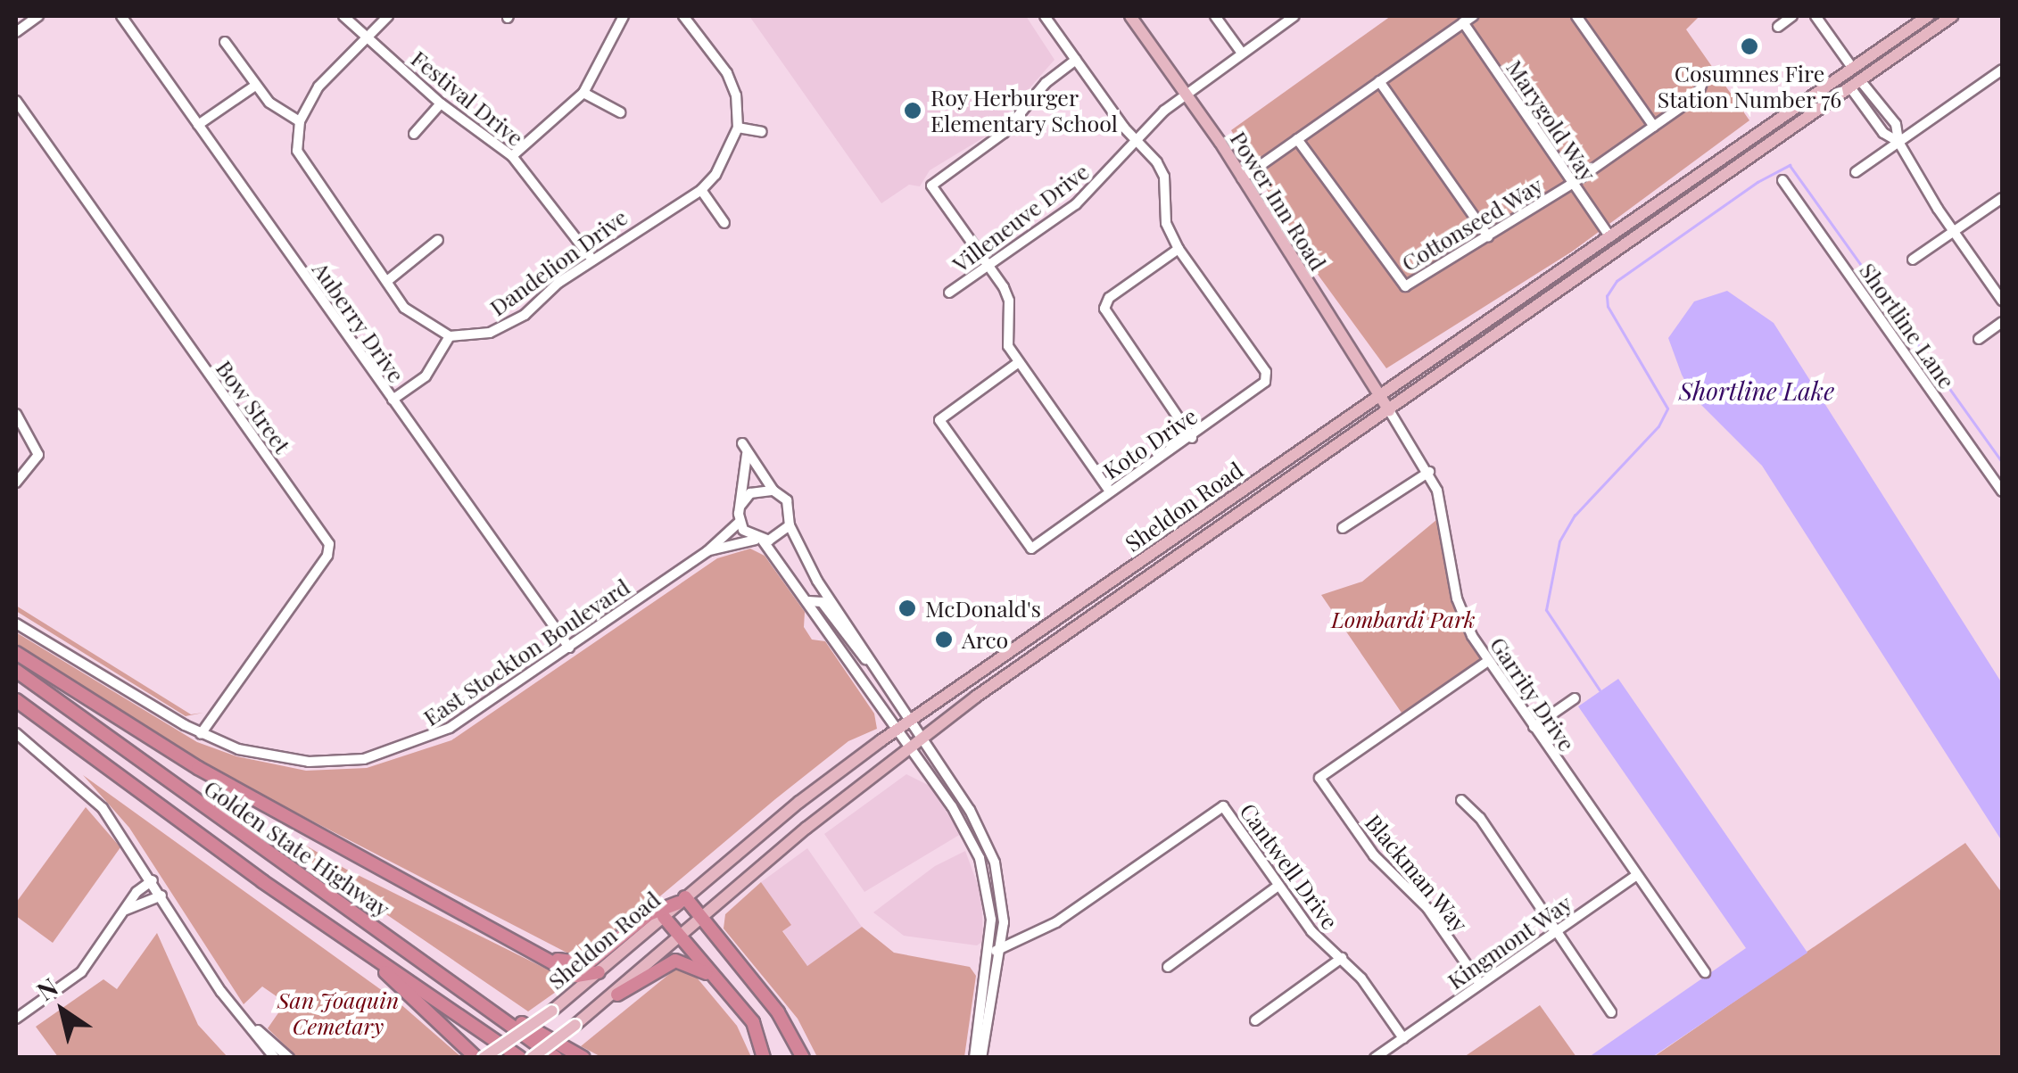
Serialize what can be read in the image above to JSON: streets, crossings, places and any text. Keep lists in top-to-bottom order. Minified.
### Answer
{"streets":{"highway":["Golden State Highway"],"main road":["Power Inn Road","Sheldon Road"],"street":["Festival Drive","Marygold Way","Villeneuve Drive","Cottonseed Way","Dandelion Drive","Auberry Drive","Shortline Lane","Bow Street","Koto Drive","East Stockton Boulevard","Garrity Drive","Cantwell Drive","Blackman Way","Kingmont Way"]},"crossings":[["Festival Drive","Dandelion Drive"],["Marygold Way","Cottonseed Way"],["Marygold Way","Sheldon Road"],["Power Inn Road","Villeneuve Drive"],["Power Inn Road","Sheldon Road"],["Power Inn Road","Garrity Drive"],["Villeneuve Drive","Koto Drive"],["Auberry Drive","East Stockton Boulevard"],["Bow Street","East Stockton Boulevard"],["Sheldon Road","Garrity Drive"],["Garrity Drive","Blackman Way"],["Garrity Drive","Kingmont Way"],["Cantwell Drive","Kingmont Way"],["Blackman Way","Kingmont Way"]],"water":["Shortline Lake"],"parks":["Lombardi Park","San Joaquin Cemetary"],"places":["Cosumnes Fire Station Number 76","Roy Herburger Elementary School","McDonald's","Arco"],"north":"top left"}
